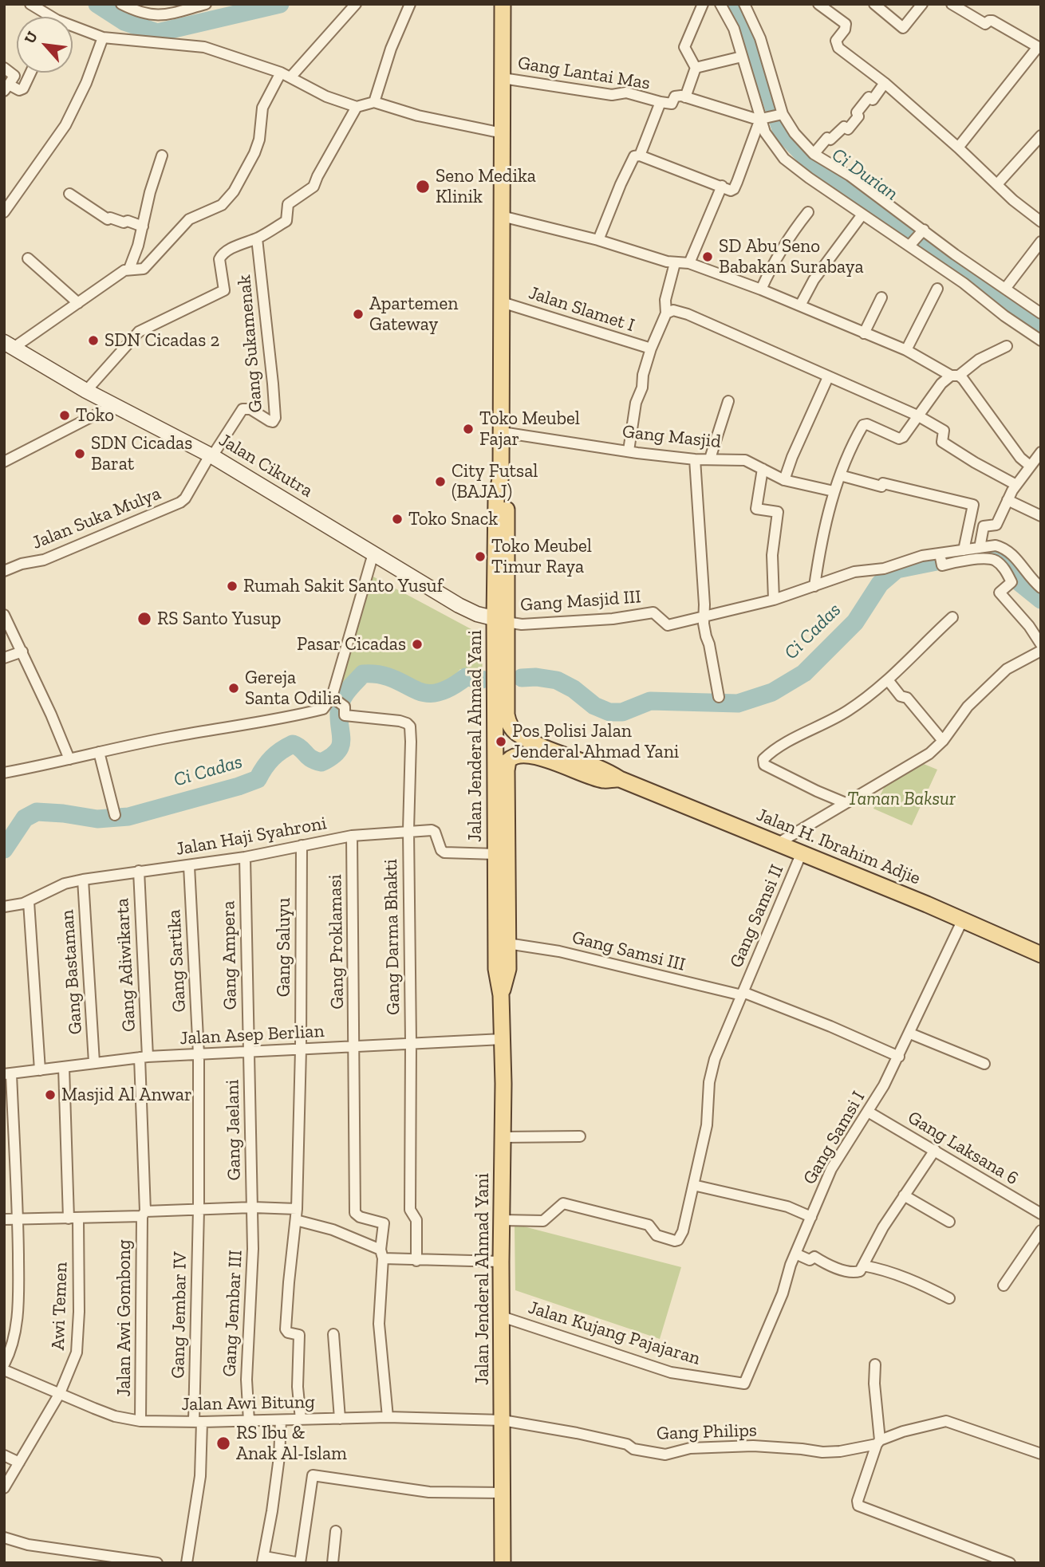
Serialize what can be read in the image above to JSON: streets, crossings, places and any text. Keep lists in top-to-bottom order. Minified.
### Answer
{"streets":{"main road":["Jalan Cikutra","Jalan Jenderal Ahmad Yani","Jalan H. Ibrahim Adjie"],"street":["Gang Lantai Mas","Jalan Slamet I","Gang Sukamenak","Gang Masjid","Jalan Suka Mulya","Gang Masjid III","Jalan Haji Syahroni","Gang Samsi II","Gang Darma Bhakti","Gang Proklamasi","Gang Saluyu","Gang Samsi III","Gang Ampera","Gang Sartika","Gang Adiwikarta","Gang Bastaman","Jalan Asep Berlian","Gang Jaelani","Gang Samsi I","Gang Laksana 6","Awi Temen","Gang Jembar III","Gang Jembar IV","Jalan Awi Gombong","Jalan Kujang Pajajaran","Jalan Awi Bitung","Gang Philips"]},"crossings":[["Gang Lantai Mas","Jalan Jenderal Ahmad Yani"],["Jalan Slamet I","Jalan Jenderal Ahmad Yani"],["Gang Sukamenak","Jalan Cikutra"],["Gang Sukamenak","Jalan Suka Mulya"],["Gang Masjid","Jalan Jenderal Ahmad Yani"],["Jalan Cikutra","Jalan Suka Mulya"],["Jalan Cikutra","Gang Masjid III"],["Jalan Cikutra","Jalan Jenderal Ahmad Yani"],["Gang Masjid III","Jalan Jenderal Ahmad Yani"],["Jalan Jenderal Ahmad Yani","Jalan Haji Syahroni"],["Jalan Jenderal Ahmad Yani","Jalan H. Ibrahim Adjie"],["Jalan Jenderal Ahmad Yani","Gang Samsi II"],["Jalan Jenderal Ahmad Yani","Gang Samsi III"],["Jalan Jenderal Ahmad Yani","Jalan Asep Berlian"],["Jalan Jenderal Ahmad Yani","Jalan Kujang Pajajaran"],["Jalan Jenderal Ahmad Yani","Jalan Awi Bitung"],["Jalan Jenderal Ahmad Yani","Gang Philips"],["Jalan Haji Syahroni","Gang Darma Bhakti"],["Jalan Haji Syahroni","Gang Proklamasi"],["Jalan Haji Syahroni","Gang Saluyu"],["Jalan Haji Syahroni","Gang Ampera"],["Jalan Haji Syahroni","Gang Sartika"],["Jalan Haji Syahroni","Gang Adiwikarta"],["Jalan Haji Syahroni","Gang Bastaman"],["Jalan H. Ibrahim Adjie","Gang Samsi II"],["Jalan H. Ibrahim Adjie","Gang Samsi I"],["Gang Samsi II","Gang Samsi III"],["Gang Darma Bhakti","Jalan Asep Berlian"],["Gang Proklamasi","Jalan Asep Berlian"],["Gang Saluyu","Jalan Asep Berlian"],["Gang Saluyu","Jalan Awi Bitung"],["Gang Samsi III","Gang Samsi I"],["Gang Ampera","Jalan Asep Berlian"],["Gang Ampera","Gang Jaelani"],["Gang Sartika","Jalan Asep Berlian"],["Gang Sartika","Gang Jembar IV"],["Gang Adiwikarta","Jalan Asep Berlian"],["Gang Adiwikarta","Jalan Awi Gombong"],["Gang Bastaman","Jalan Asep Berlian"],["Jalan Asep Berlian","Gang Jaelani"],["Jalan Asep Berlian","Awi Temen"],["Gang Jaelani","Gang Jembar III"],["Gang Samsi I","Gang Laksana 6"],["Gang Samsi I","Jalan Kujang Pajajaran"],["Awi Temen","Jalan Awi Bitung"],["Gang Jembar III","Jalan Awi Bitung"],["Gang Jembar IV","Jalan Awi Bitung"],["Jalan Awi Gombong","Jalan Awi Bitung"],["Jalan Awi Bitung","Gang Philips"]],"water":["Ci Durian","Ci Cadas"],"parks":["Taman Baksur"],"places":["Seno Medika Klinik","SD Abu Seno Babakan Surabaya","Apartemen Gateway","SDN Cicadas 2","Toko","Toko Meubel Fajar","SDN Cicadas Barat","City Futsal (BAJAJ)","Toko Snack","Toko Meubel Timur Raya","Rumah Sakit Santo Yusuf","RS Santo Yusup","Pasar Cicadas","Gereja Santa Odilia","Pos Polisi Jalan Jenderal Ahmad Yani","Masjid Al Anwar","RS Ibu & Anak Al-Islam"],"north":"top left"}
